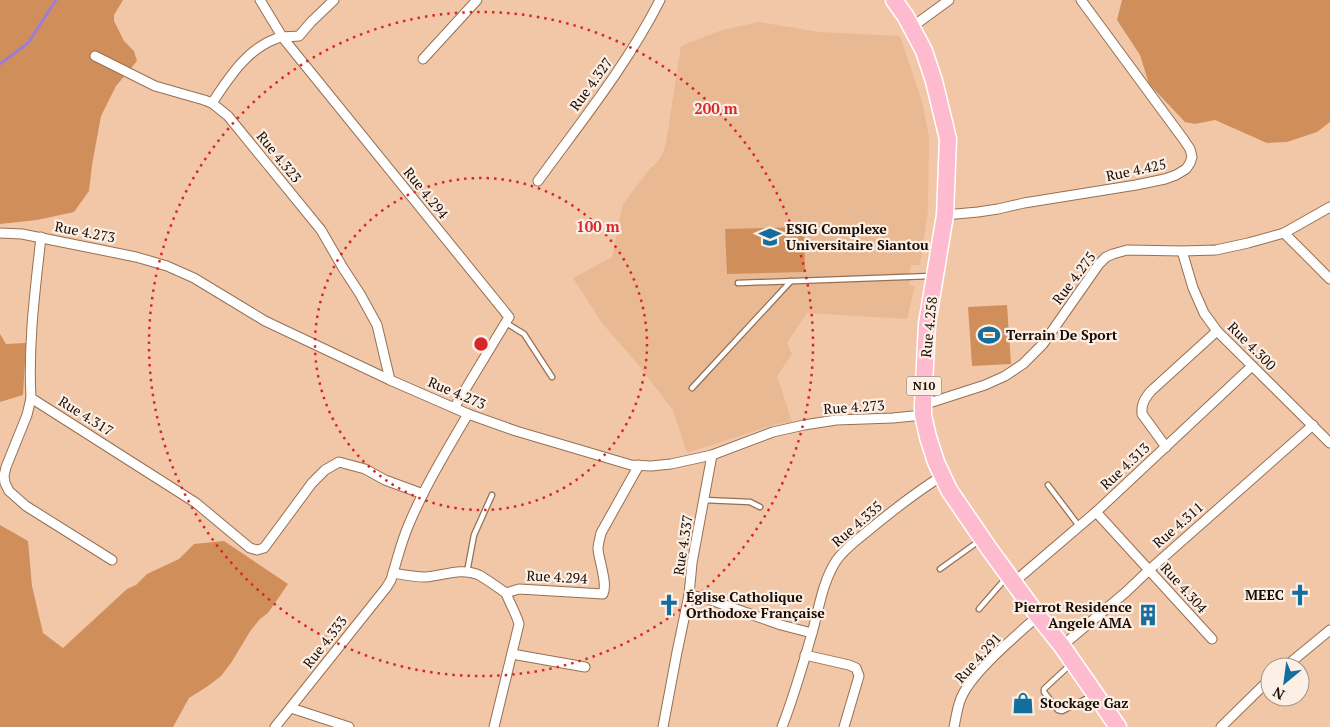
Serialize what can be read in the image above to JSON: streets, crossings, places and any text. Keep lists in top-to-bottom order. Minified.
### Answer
{"streets":{"highway":["Rue 4.258","N10"],"street":["Rue 4.327","Rue 4.323","Rue 4.425","Rue 4.294","Rue 4.273","Rue 4.275","Rue 4.300","Rue 4.317","Rue 4.313","Rue 4.335","Rue 4.311","Rue 4.337","Rue 4.304","Rue 4.333","Rue 4.291"]},"crossings":[["Rue 4.323","Rue 4.273"],["Rue 4.425","Rue 4.258"],["Rue 4.294","Rue 4.273"],["Rue 4.273","Rue 4.275"],["Rue 4.273","Rue 4.258"],["Rue 4.273","Rue 4.337"],["Rue 4.275","Rue 4.258"],["Rue 4.275","Rue 4.300"],["Rue 4.258","Rue 4.313"],["Rue 4.258","Rue 4.335"],["Rue 4.258","Rue 4.311"],["Rue 4.258","Rue 4.291"],["Rue 4.300","Rue 4.313"],["Rue 4.300","Rue 4.311"],["Rue 4.313","Rue 4.304"],["Rue 4.311","Rue 4.304"]],"places":{"school or university":["ESIG Complexe Universitaire Siantou"],"sports":["Terrain De Sport"],"church":["MEEC","Église Catholique Orthodoxe Française"],"building":["Pierrot Residence Angele AMA"],"shop":["Stockage Gaz"]},"north":"bottom left","rings":["200 m","100 m"]}
